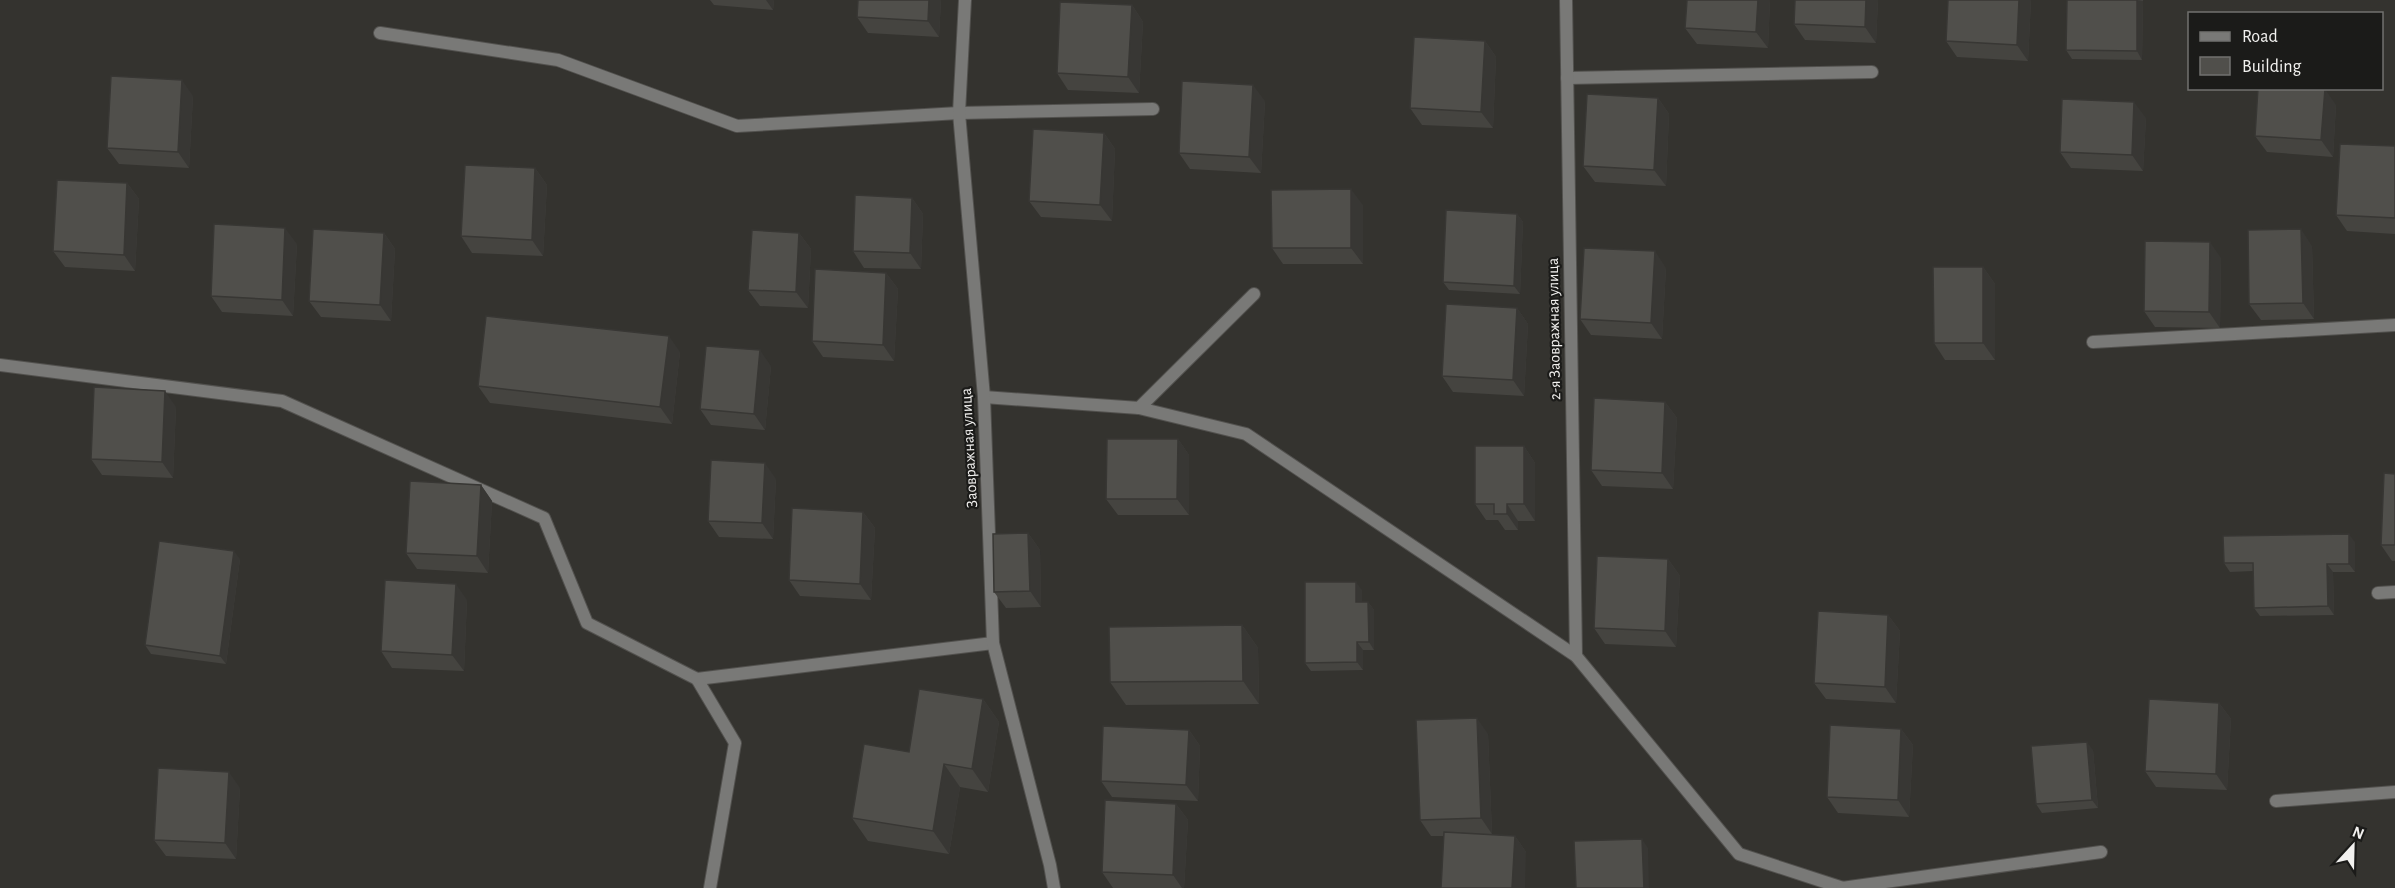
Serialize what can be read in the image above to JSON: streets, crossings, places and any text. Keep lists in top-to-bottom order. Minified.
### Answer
{"streets":{"street":["2-я Заовражная улица","Заовражная улица"]},"legend":["Road","Building"],"north":"top"}
